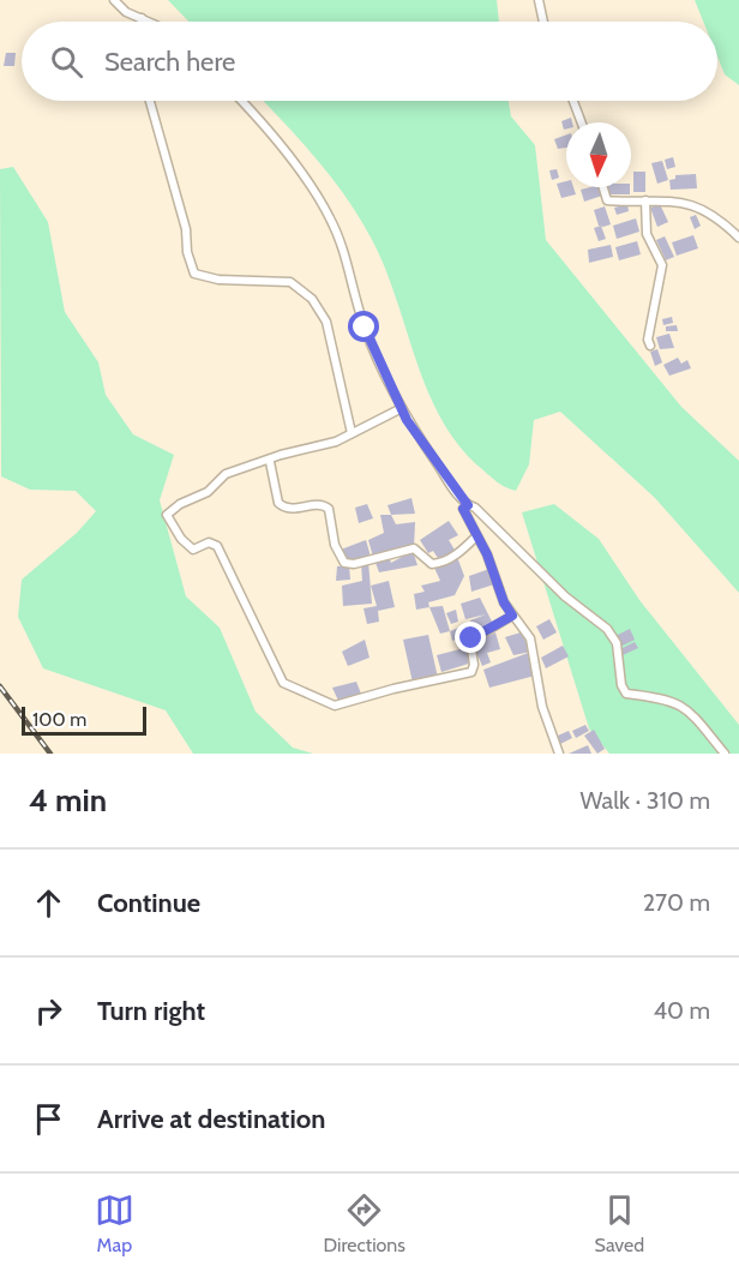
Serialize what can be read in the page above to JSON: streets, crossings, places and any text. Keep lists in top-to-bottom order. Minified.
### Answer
{"scale_bar":"100 m","north":"bottom","page":{"search":"Search here","scale":"100 m","heading":["4 min","Walk · 310 m"],"list":[["Continue","270 m"],["Turn right","40 m"],"Arrive at destination"],"nav":["Map","Directions","Saved"]}}
